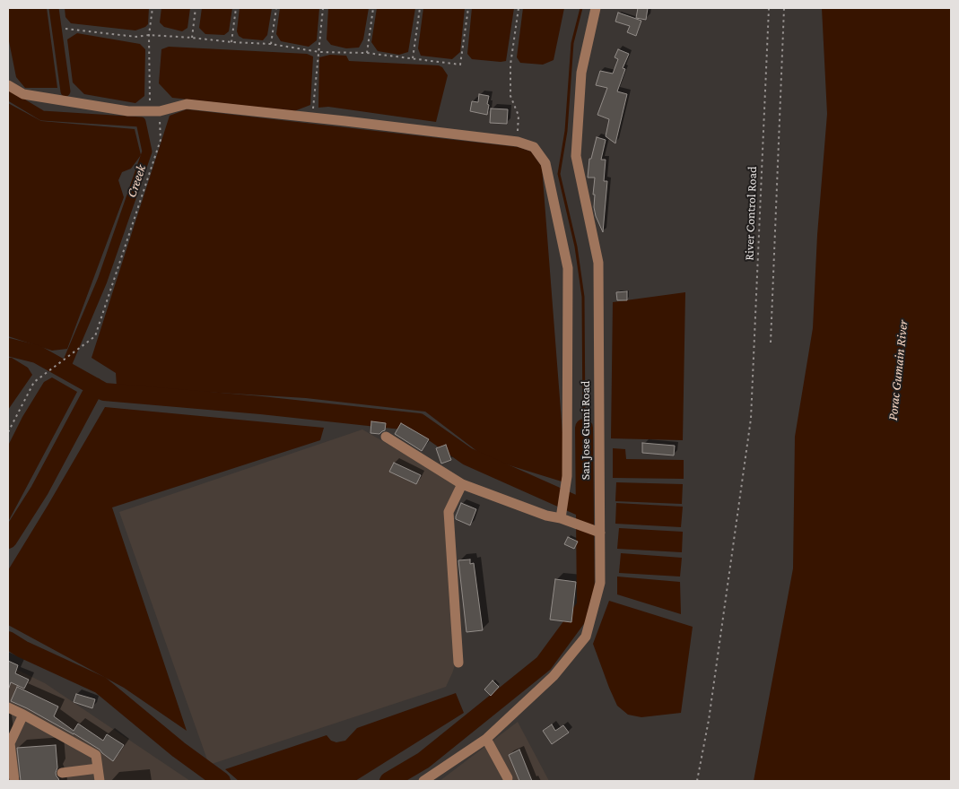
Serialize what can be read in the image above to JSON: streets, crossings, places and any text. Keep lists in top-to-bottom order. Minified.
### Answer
{"streets":{"street":["San Jose Gumi Road"],"path":["River Control Road"]},"water":["Creeek","Porac Gumain River"]}
